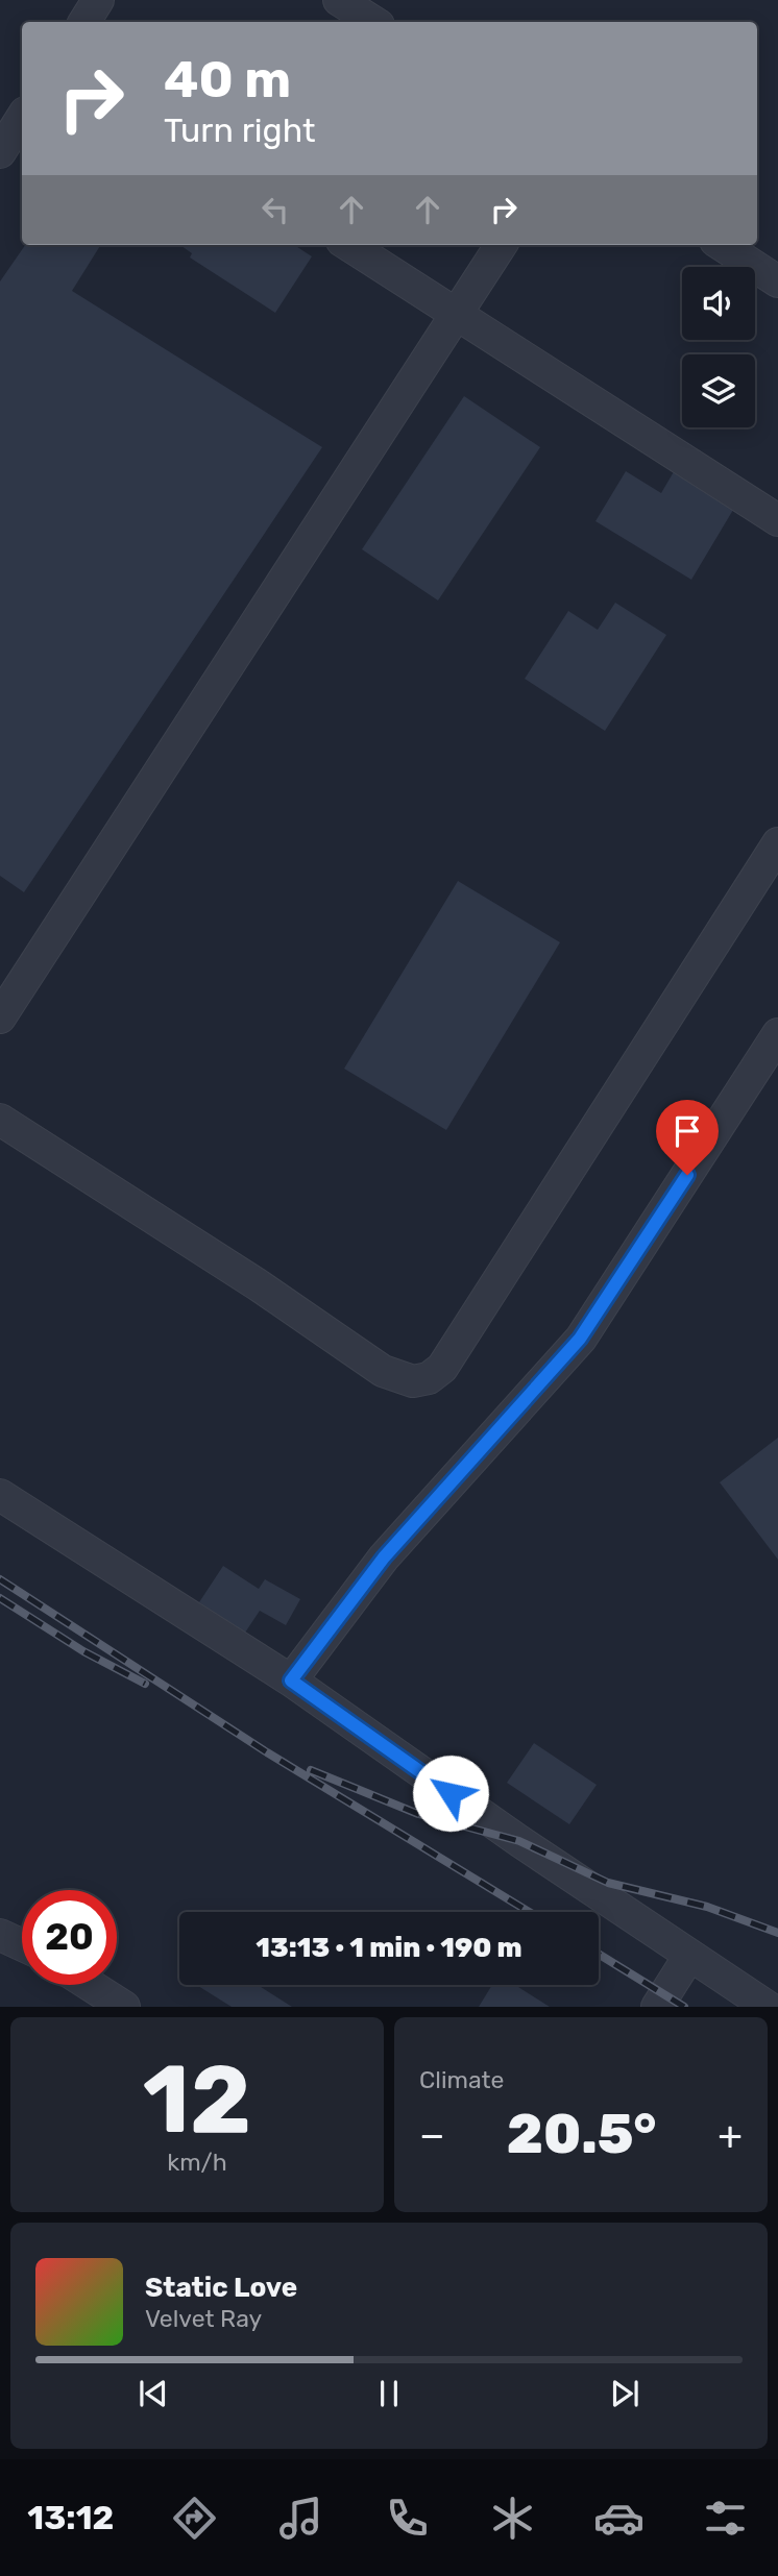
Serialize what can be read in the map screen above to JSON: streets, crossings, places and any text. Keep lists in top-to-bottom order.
{
  "page": {
    "turn": ["40 m", "Turn right"],
    "limit": "20",
    "trip": "13:13 · 1 min · 190 m",
    "tile": [
      ["12", "km/h"],
      "Climate"
    ],
    "heat": ["−", "20.5°", "+"],
    "song": ["Static Love", "Velvet Ray"],
    "tabs": "13:12"
  }
}
